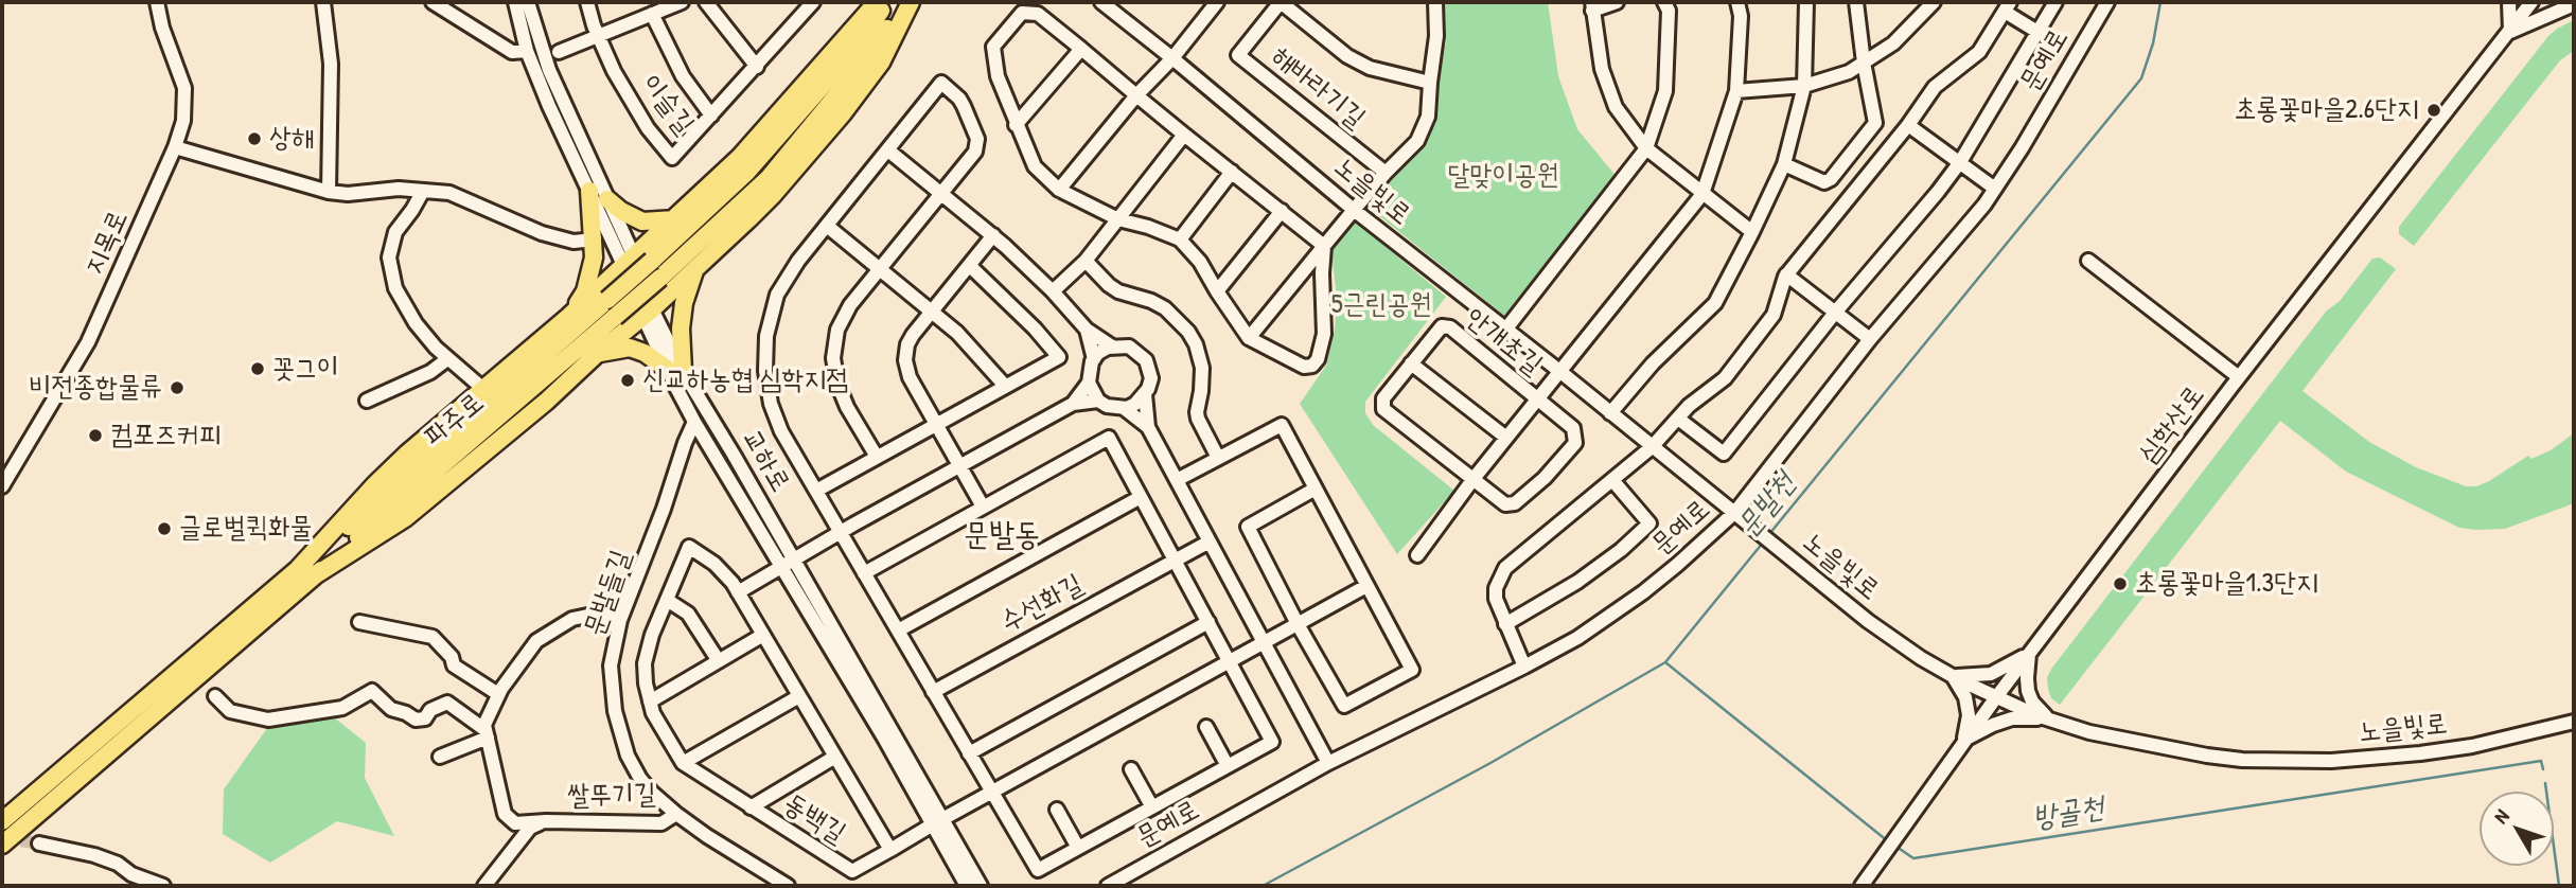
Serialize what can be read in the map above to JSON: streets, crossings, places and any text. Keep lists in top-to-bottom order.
{
  "streets": {
    "main road": ["파주로"],
    "street": [
      "문예로",
      "해바라기길",
      "이슬길",
      "노을빛로",
      "지목로",
      "안개초길",
      "심학산로",
      "교하로",
      "문발들길",
      "수선화길",
      "쌀뚜기길",
      "동백길"
    ]
  },
  "crossings": [
    ["문예로", "노을빛로"],
    ["노을빛로", "심학산로"],
    ["교하로", "문발들길"],
    ["교하로", "동백길"],
    ["문발들길", "쌀뚜기길"]
  ],
  "districts": ["문발동"],
  "water": ["문발천", "방골천"],
  "parks": ["달맞이공원", "5근린공원"],
  "places": [
    "초롱꽃마을2.6단지",
    "상해",
    "꼿그이",
    "신교하농협 심학지점",
    "비전종합물류",
    "컴포즈커피",
    "글로벌퀵화물",
    "초롱꽃마을1.3단지"
  ],
  "north": "top left"
}
